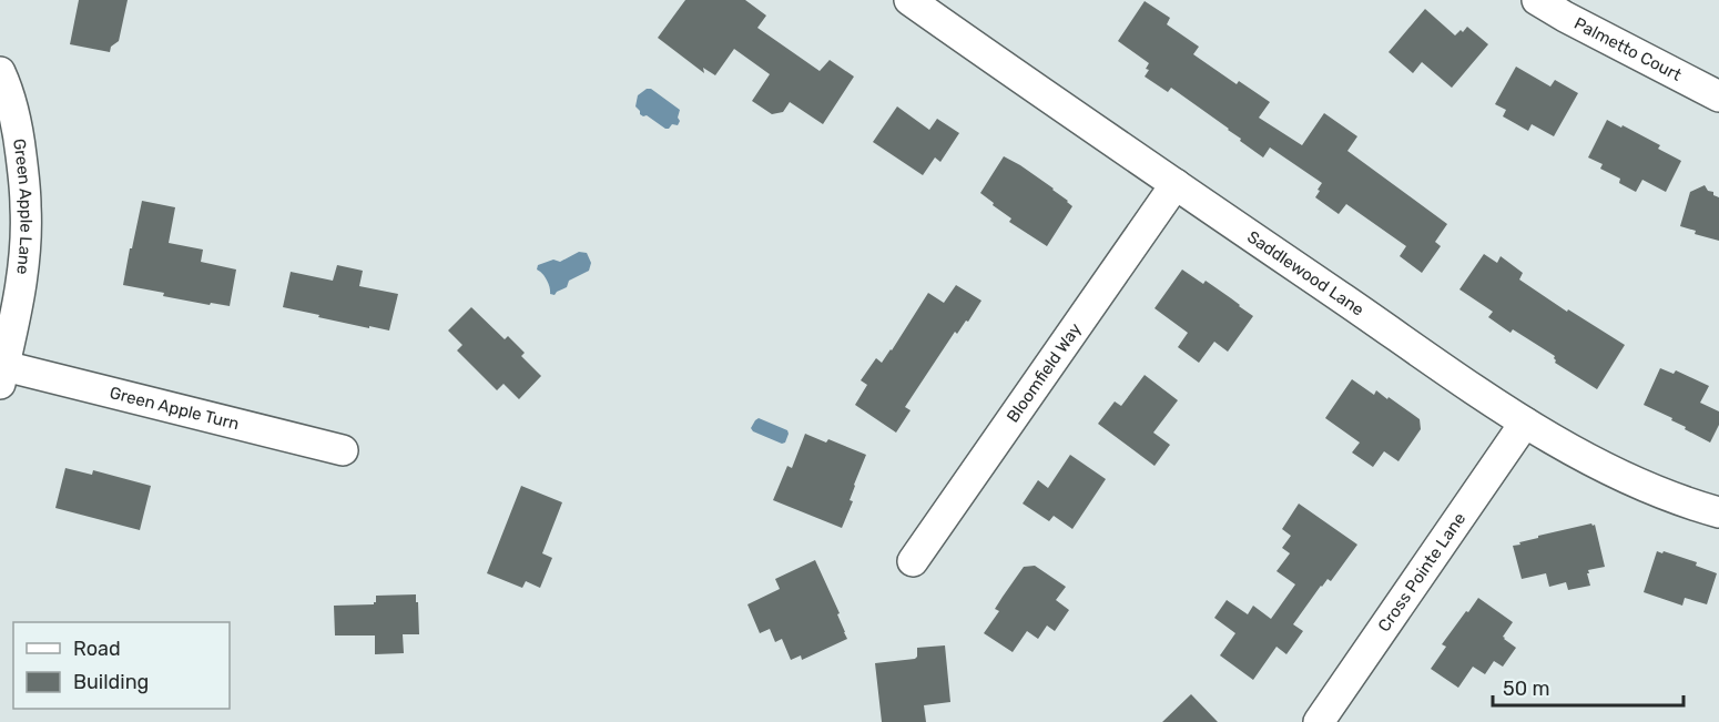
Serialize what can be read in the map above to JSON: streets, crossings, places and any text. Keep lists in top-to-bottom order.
{
  "streets": {
    "street": [
      "Palmetto Court",
      "Green Apple Lane",
      "Saddlewood Lane",
      "Bloomfield Way",
      "Green Apple Turn",
      "Cross Pointe Lane"
    ]
  },
  "crossings": [
    ["Green Apple Lane", "Green Apple Turn"],
    ["Saddlewood Lane", "Bloomfield Way"],
    ["Saddlewood Lane", "Cross Pointe Lane"]
  ],
  "legend": ["Road", "Building"],
  "scale_bar": "50 m"
}
